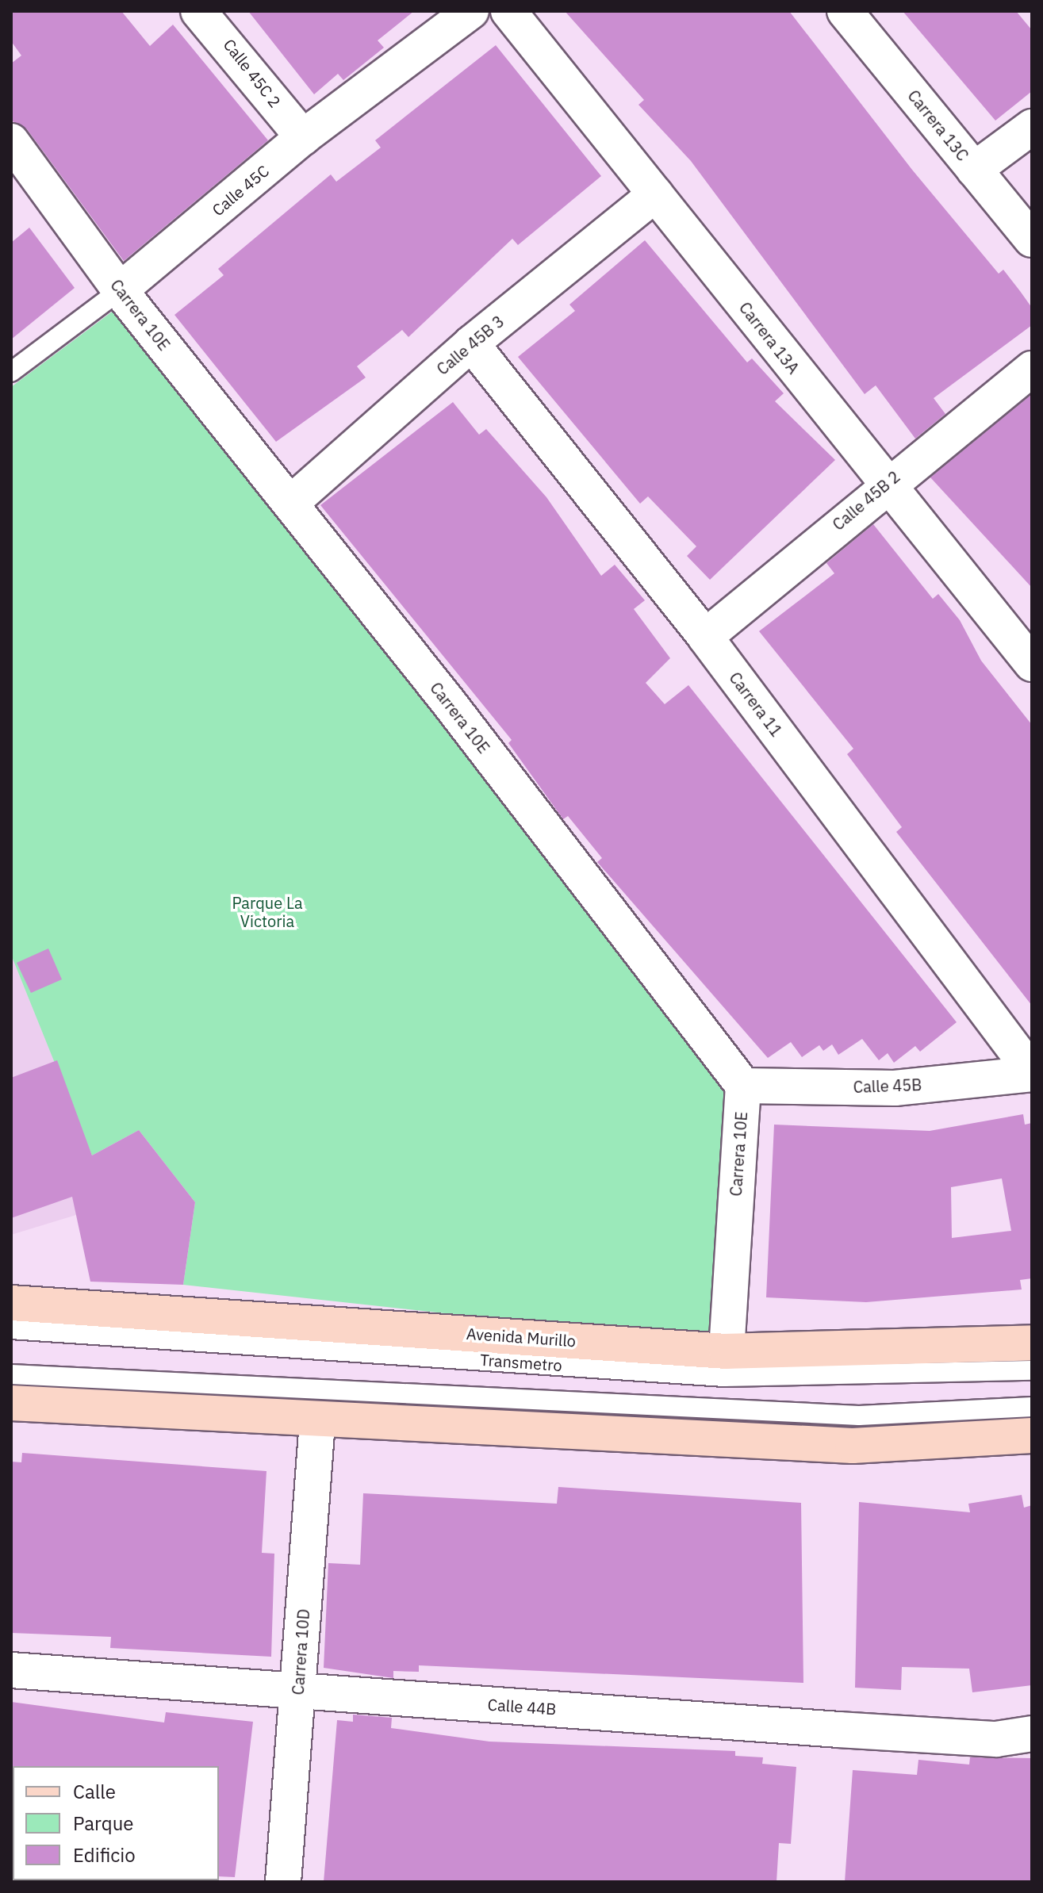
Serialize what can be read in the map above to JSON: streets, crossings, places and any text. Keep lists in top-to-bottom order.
{
  "streets": {
    "main road": ["Avenida Murillo"],
    "street": [
      "Calle 45C 2",
      "Carrera 13C",
      "Calle 45C",
      "Carrera 10E",
      "Carrera 13A",
      "Calle 45B 3",
      "Calle 45B 2",
      "Carrera 11",
      "Calle 45B",
      "Carrera 10D",
      "Calle 44B"
    ],
    "lane": ["Transmetro"]
  },
  "crossings": [
    ["Calle 45C 2", "Calle 45C"],
    ["Calle 45C", "Carrera 10E"],
    ["Carrera 10E", "Calle 45B 3"],
    ["Carrera 10E", "Calle 45B"],
    ["Carrera 10E", "Avenida Murillo"],
    ["Carrera 13A", "Calle 45B 3"],
    ["Carrera 13A", "Calle 45B 2"],
    ["Calle 45B 3", "Carrera 11"],
    ["Calle 45B 2", "Carrera 11"],
    ["Carrera 11", "Calle 45B"],
    ["Carrera 10D", "Calle 44B"]
  ],
  "parks": ["Parque La Victoria"],
  "legend": ["Calle", "Parque", "Edificio"]
}
